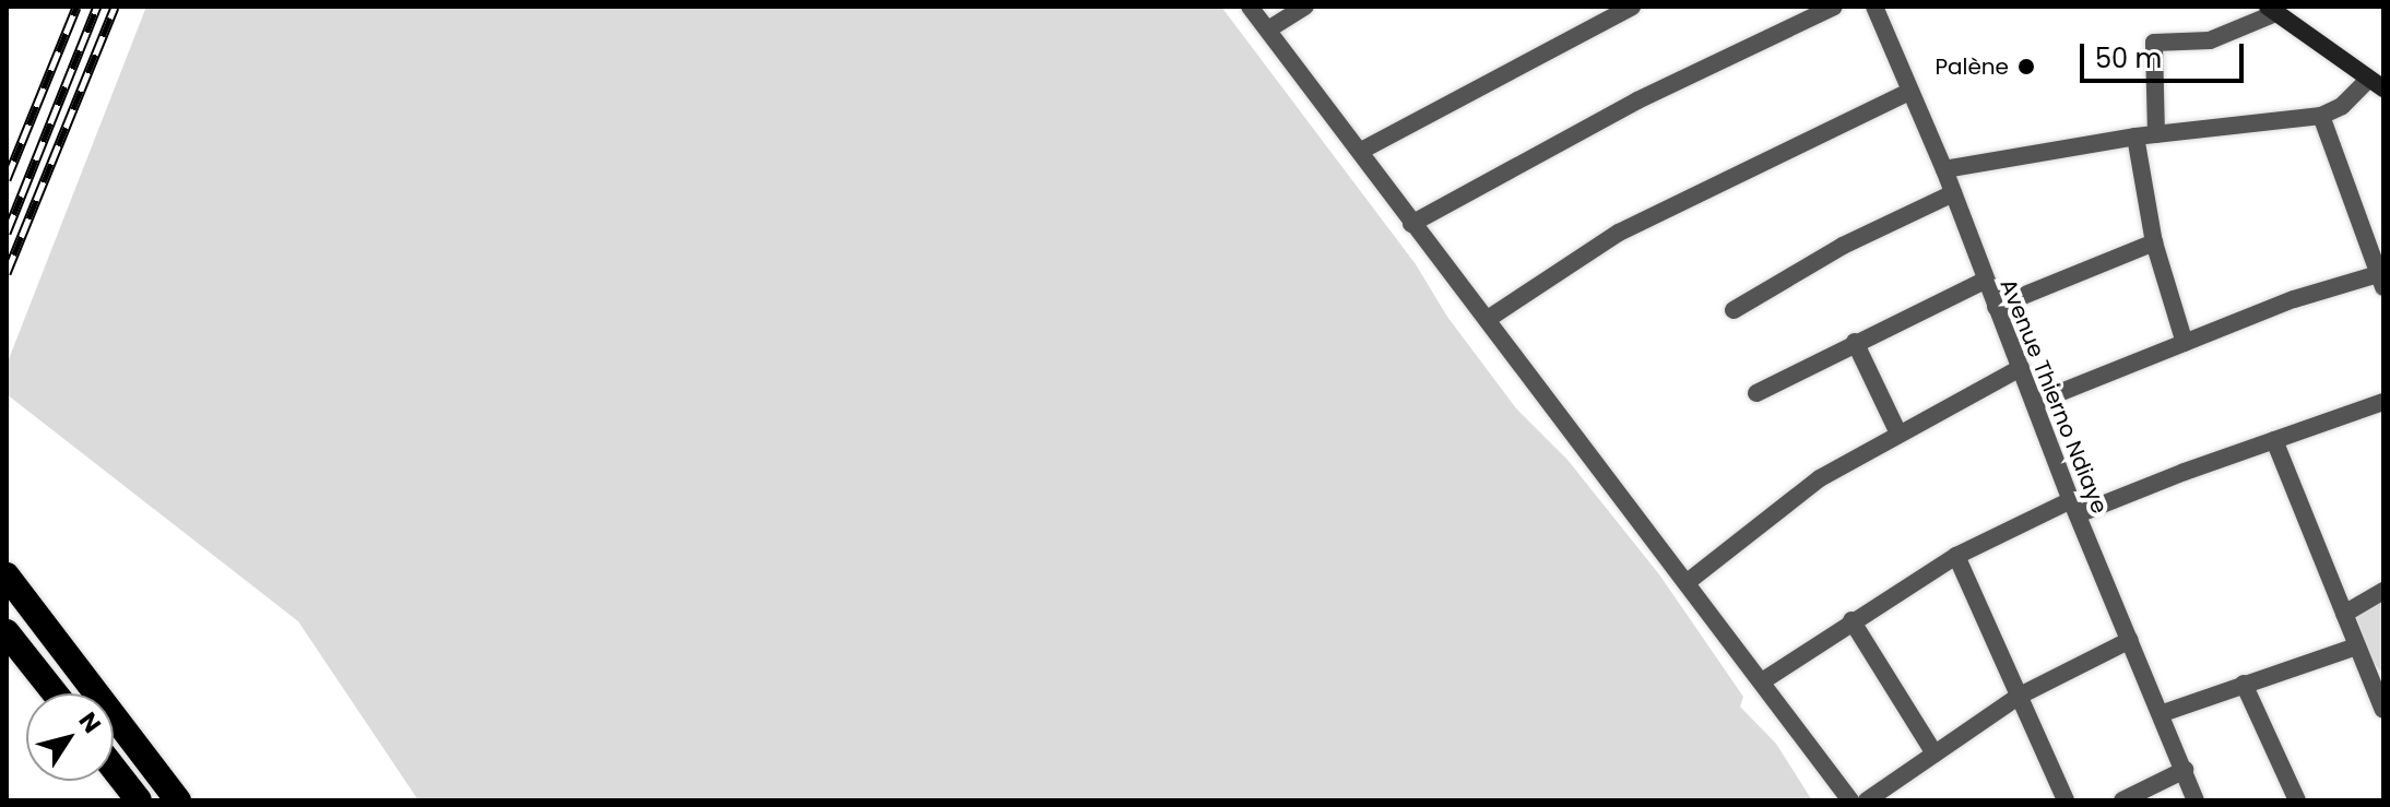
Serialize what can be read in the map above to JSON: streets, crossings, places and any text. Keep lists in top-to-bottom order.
{
  "streets": {
    "street": ["Avenue Thierno Ndiaye"]
  },
  "places": ["Palène"],
  "scale_bar": "50 m",
  "north": "top right"
}
